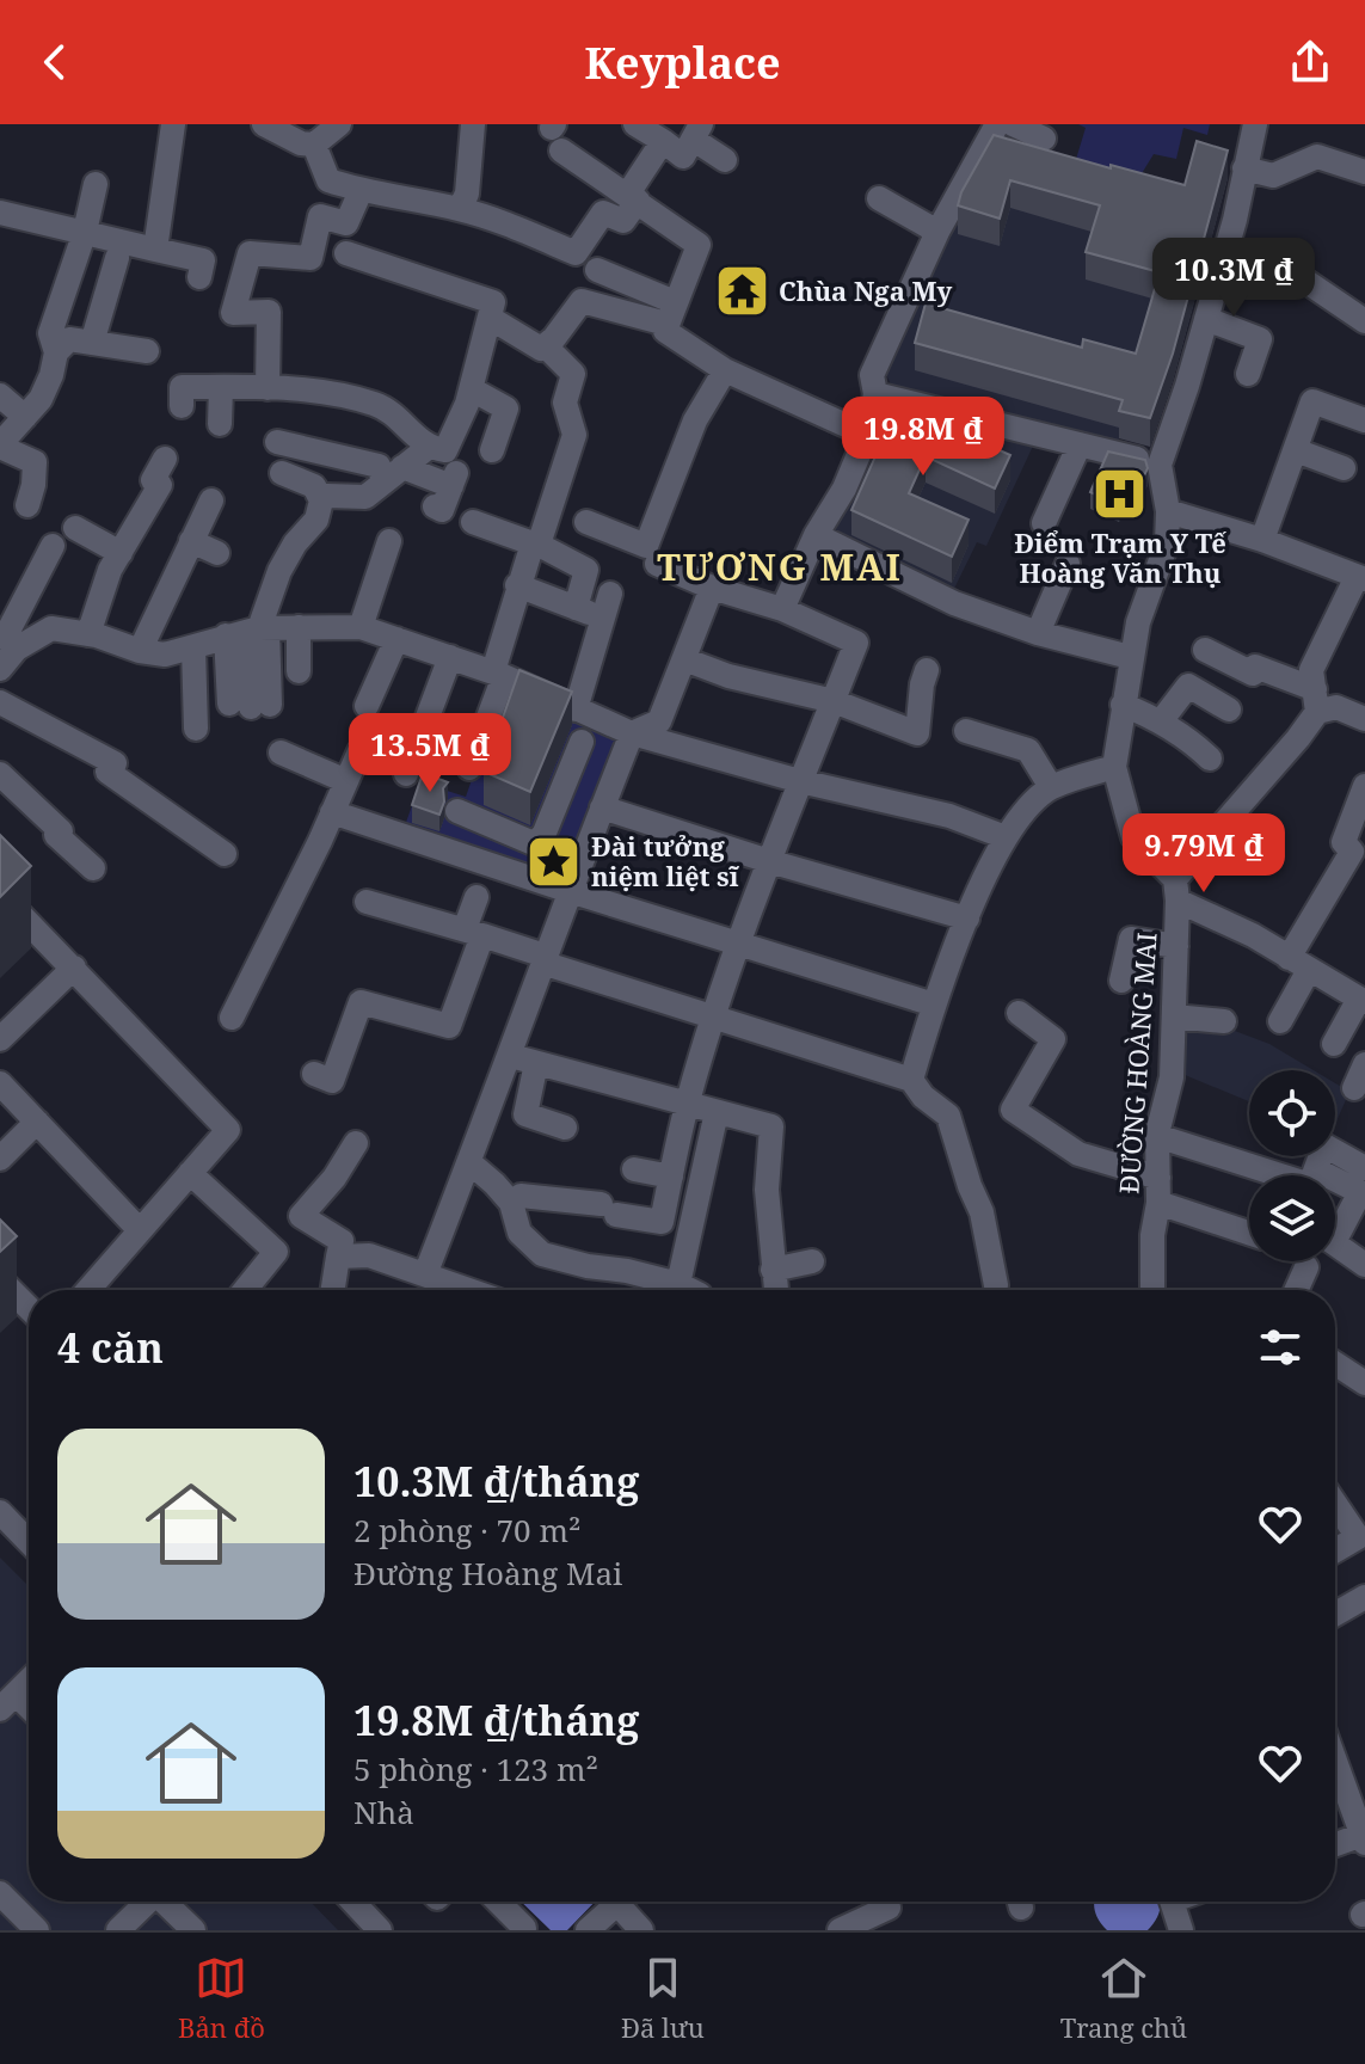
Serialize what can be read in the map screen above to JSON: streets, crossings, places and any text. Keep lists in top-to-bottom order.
{
  "streets": {
    "street": ["ĐƯỜNG HOÀNG MAI"]
  },
  "districts": ["TƯƠNG MAI"],
  "places": {
    "temple": ["Chùa Nga My"],
    "hospital": ["Điểm Trạm Y Tế Hoàng Văn Thụ"],
    "place": ["Đài tưởng niệm liệt sĩ"]
  },
  "page": {
    "header": "Keyplace",
    "price": [
      "10.3M ₫",
      "19.8M ₫",
      "13.5M ₫",
      "9.79M ₫"
    ],
    "heading": "4 căn",
    "list": [
      {
        "name": "10.3M ₫/tháng",
        "note": "2 phòng · 70 m² · Đường Hoàng Mai"
      },
      {
        "name": "19.8M ₫/tháng",
        "note": "5 phòng · 123 m² · Nhà"
      }
    ],
    "tabs": ["Bản đồ", "Đã lưu", "Trang chủ"]
  }
}
